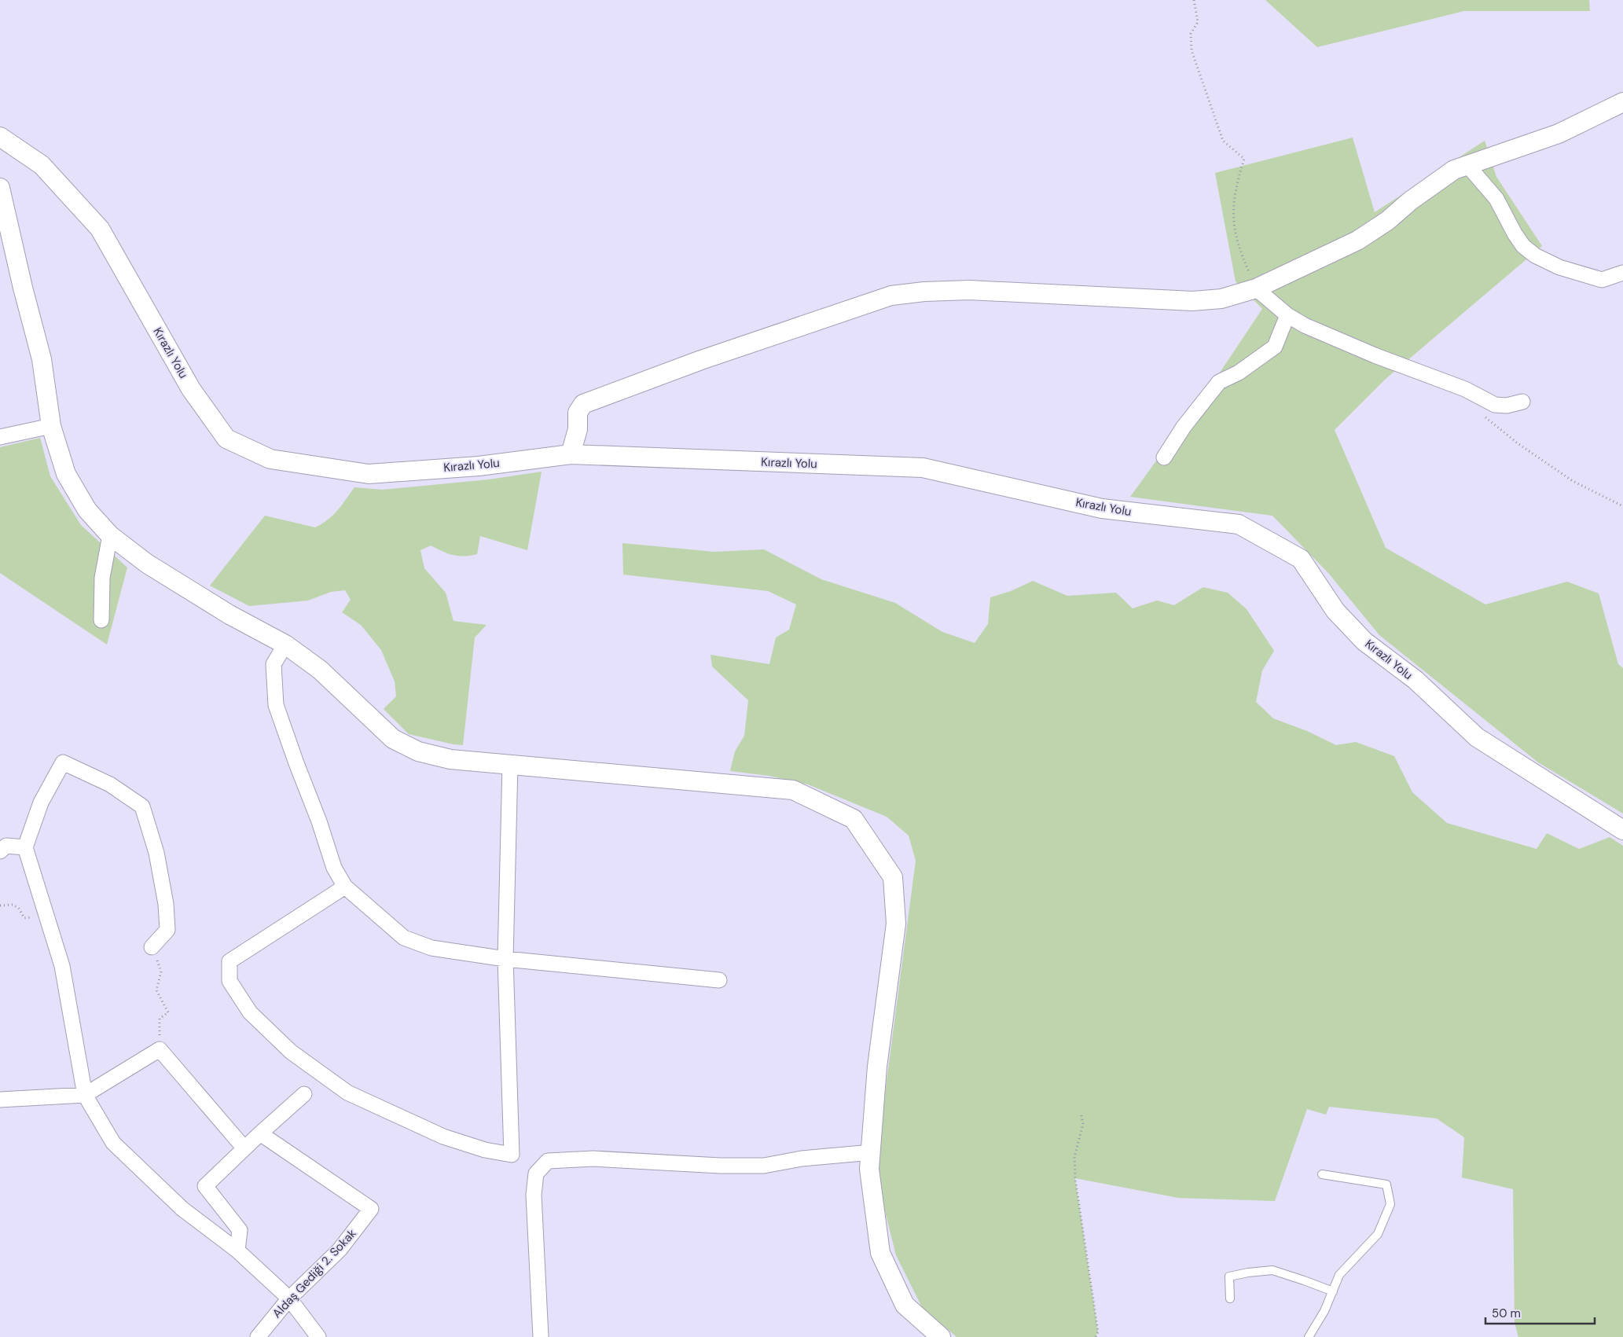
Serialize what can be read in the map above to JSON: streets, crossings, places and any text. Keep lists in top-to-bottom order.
{
  "streets": {
    "street": ["Kırazlı Yolu", "Aldaş Gediği 2. Sokak"]
  },
  "scale_bar": "50 m"
}
